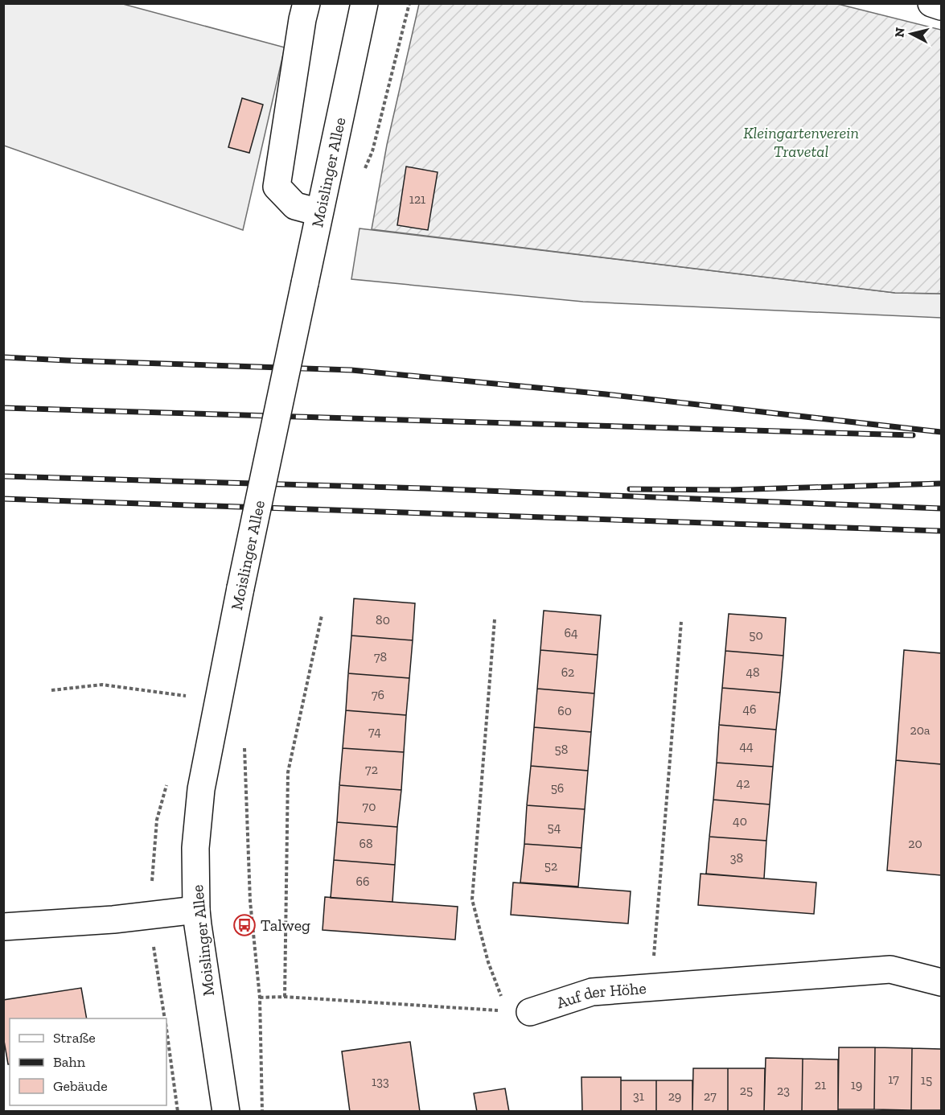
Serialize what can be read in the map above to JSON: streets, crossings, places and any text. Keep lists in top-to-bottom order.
{
  "streets": {
    "main road": ["Moislinger Allee", "Auf der Höhe"]
  },
  "parks": ["Kleingartenverein Travetal"],
  "places": {
    "bus stop": ["Talweg"]
  },
  "house_numbers": [
    "121",
    "80",
    "64",
    "50",
    "78",
    "62",
    "48",
    "76",
    "46",
    "60",
    "20a",
    "74",
    "44",
    "58",
    "72",
    "42",
    "56",
    "70",
    "40",
    "54",
    "68",
    "20",
    "38",
    "52",
    "66",
    "17",
    "15",
    "133",
    "21",
    "19",
    "25",
    "23",
    "31",
    "29",
    "27"
  ],
  "legend": ["Straße", "Bahn", "Gebäude"],
  "north": "left"
}
